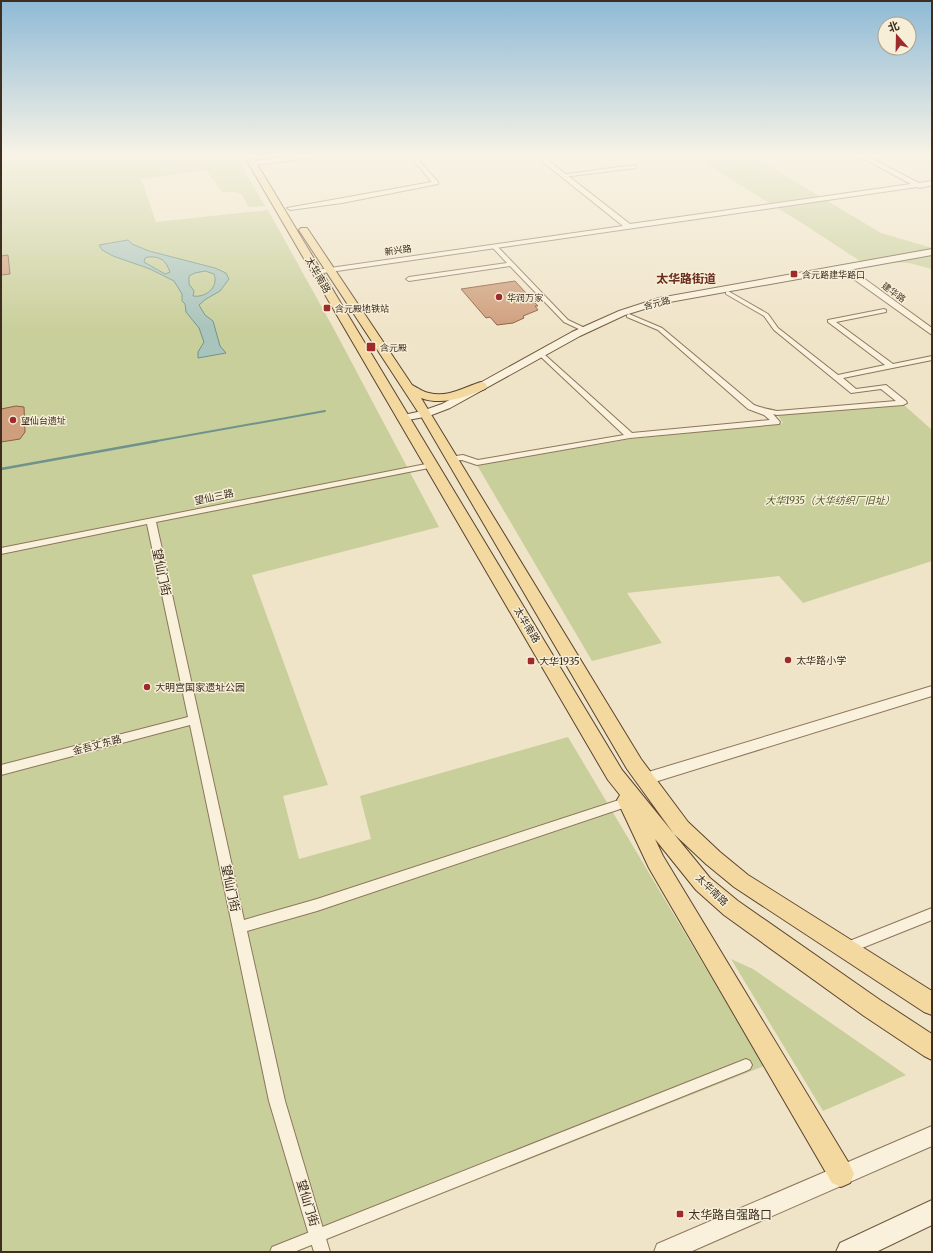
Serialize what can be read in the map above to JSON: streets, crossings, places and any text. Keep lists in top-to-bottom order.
{
  "streets": {
    "main road": ["太华南路", "含元路"],
    "street": [
      "新兴路",
      "建华路",
      "望仙三路",
      "望仙门街",
      "金吾丈东路"
    ]
  },
  "crossings": [
    ["新兴路", "太华南路"],
    ["太华南路", "含元路"],
    ["太华南路", "望仙三路"],
    ["建华路", "含元路"],
    ["望仙三路", "望仙门街"],
    ["望仙门街", "金吾丈东路"]
  ],
  "districts": ["太华路街道"],
  "parks": ["大华1935（大华纺织厂旧址）"],
  "places": {
    "transit": [
      "含元路建华路口",
      "含元殿地铁站",
      "含元殿",
      "大华1935",
      "太华路自强路口"
    ],
    "other": [
      "华润万家",
      "望仙台遗址",
      "太华路小学",
      "大明宫国家遗址公园"
    ]
  },
  "north": "top"
}
